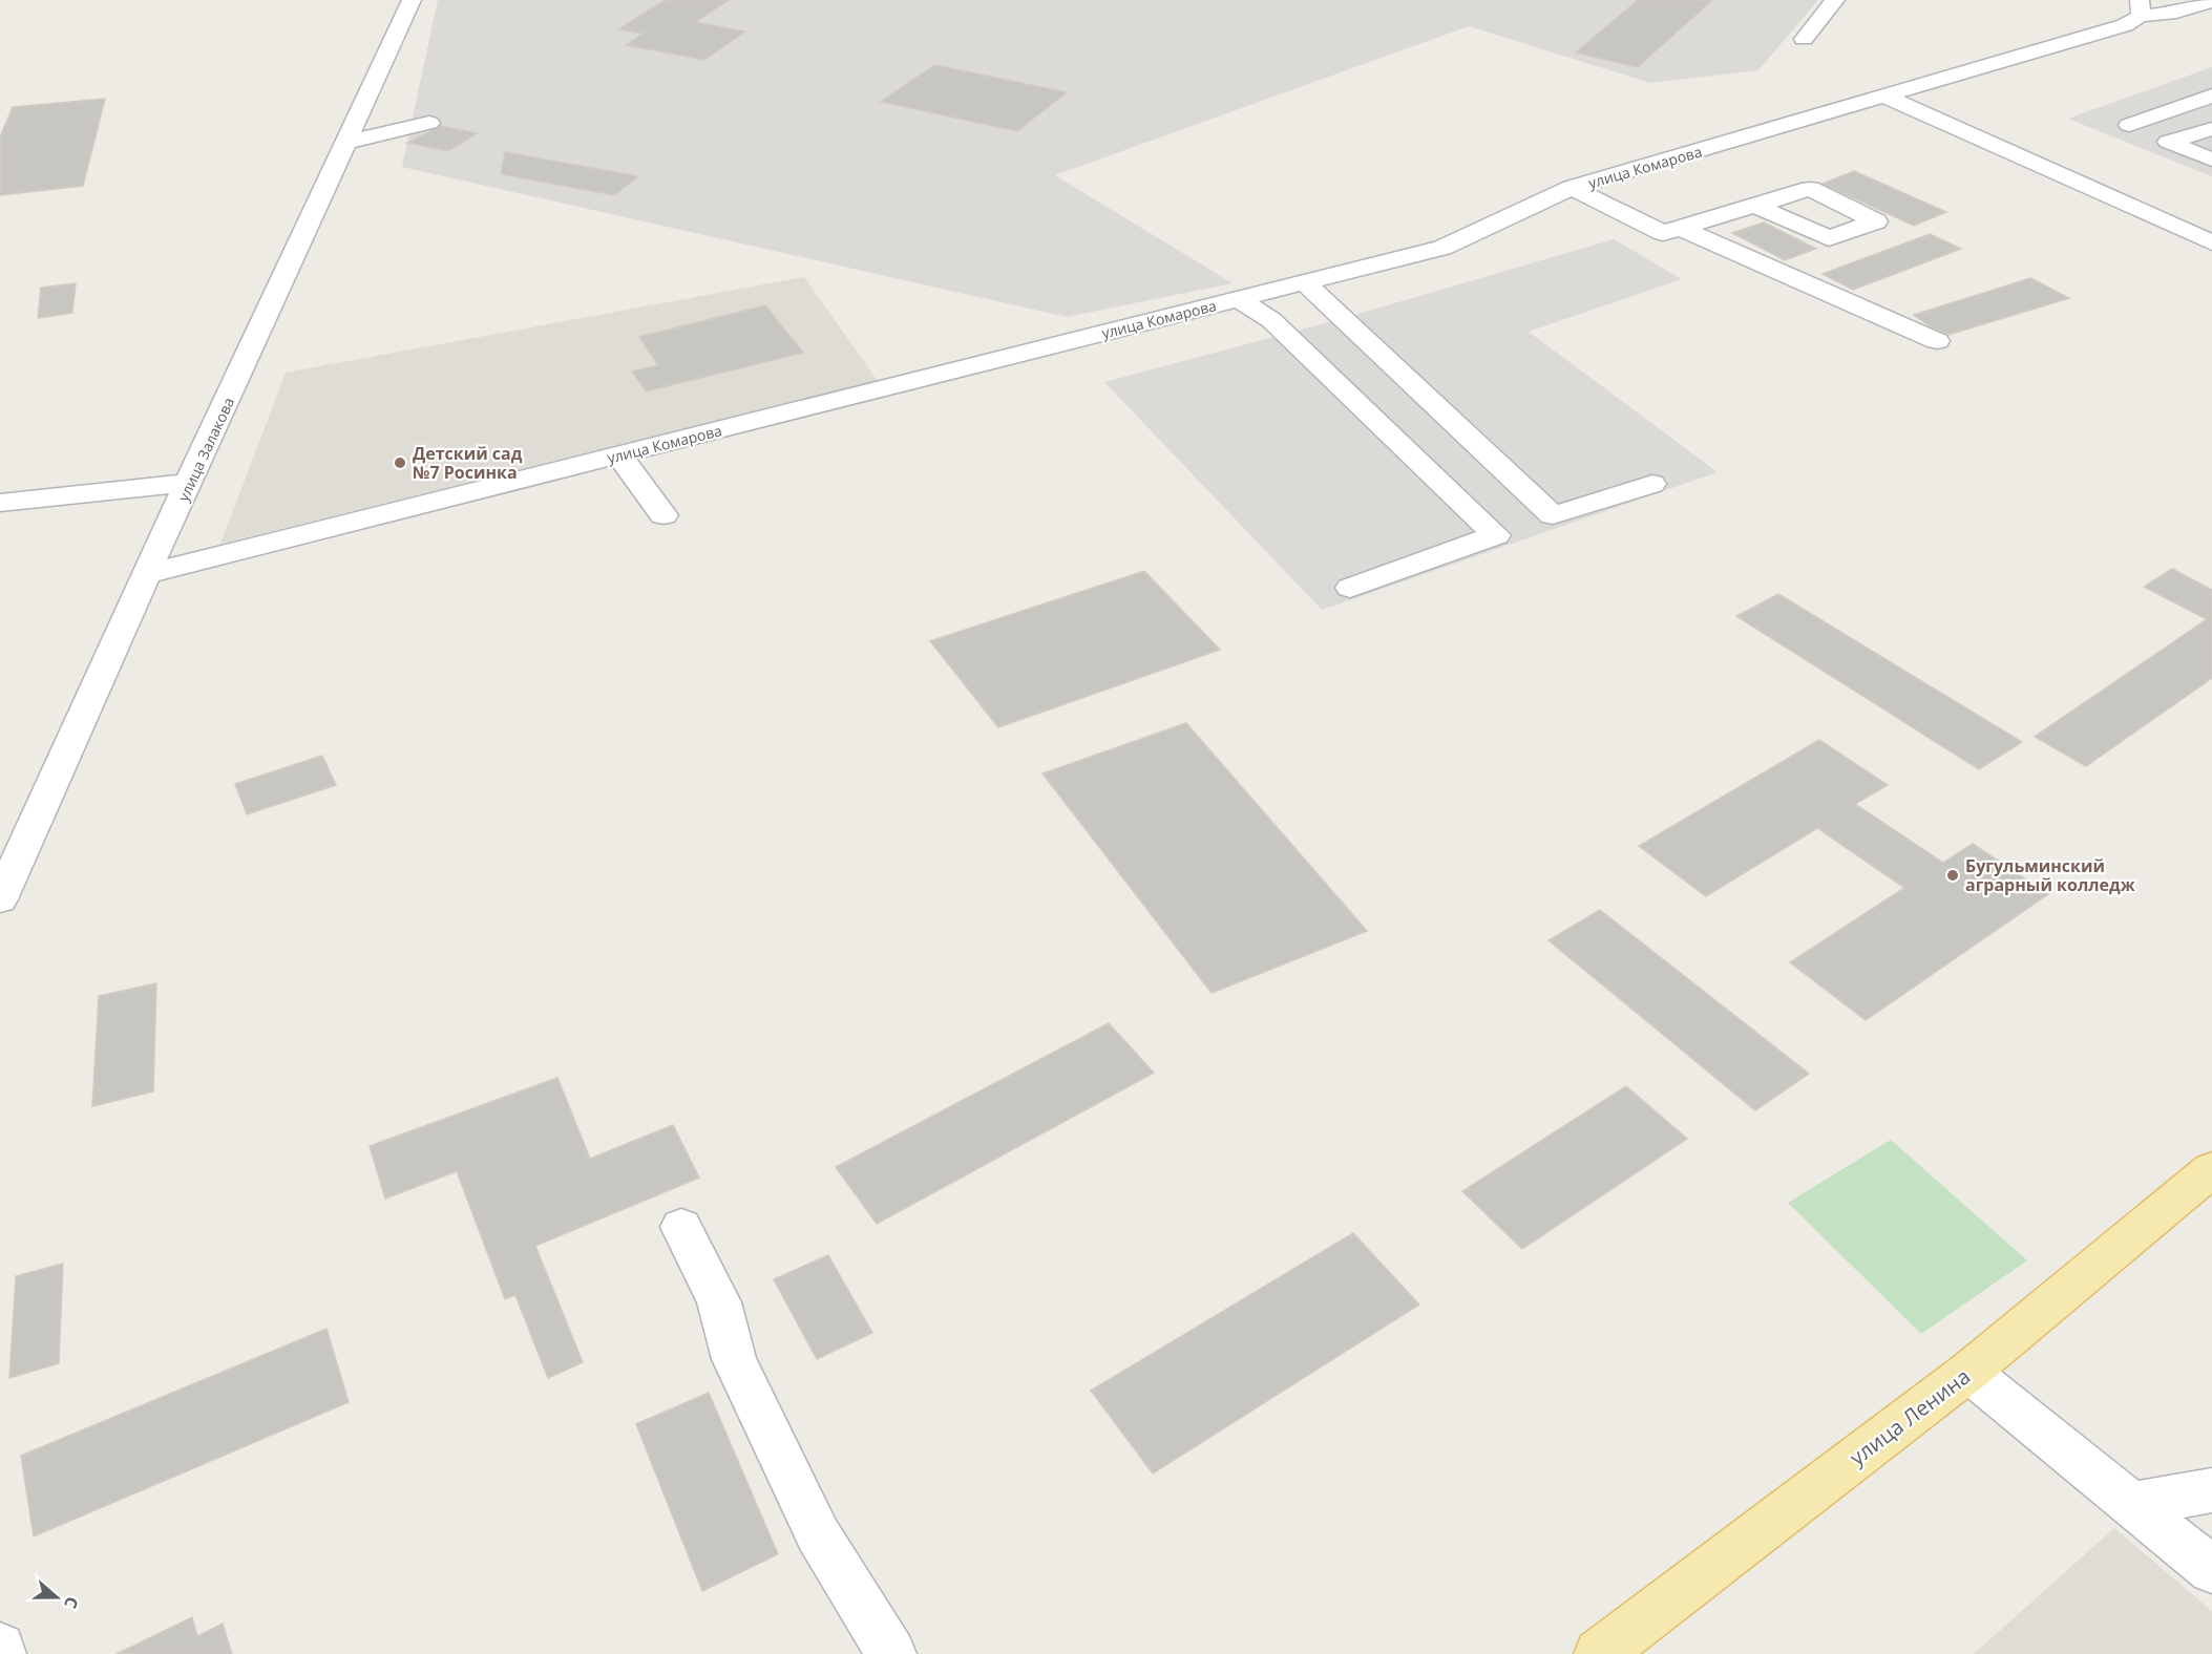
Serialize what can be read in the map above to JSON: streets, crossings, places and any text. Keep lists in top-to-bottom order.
{
  "streets": {
    "main road": ["улица Ленина"],
    "street": ["улица Комарова", "улица Залакова"]
  },
  "crossings": [
    ["улица Комарова", "улица Залакова"]
  ],
  "places": ["Детский сад №7 Росинка", "Бугульминский аграрный колледж"],
  "north": "right"
}
